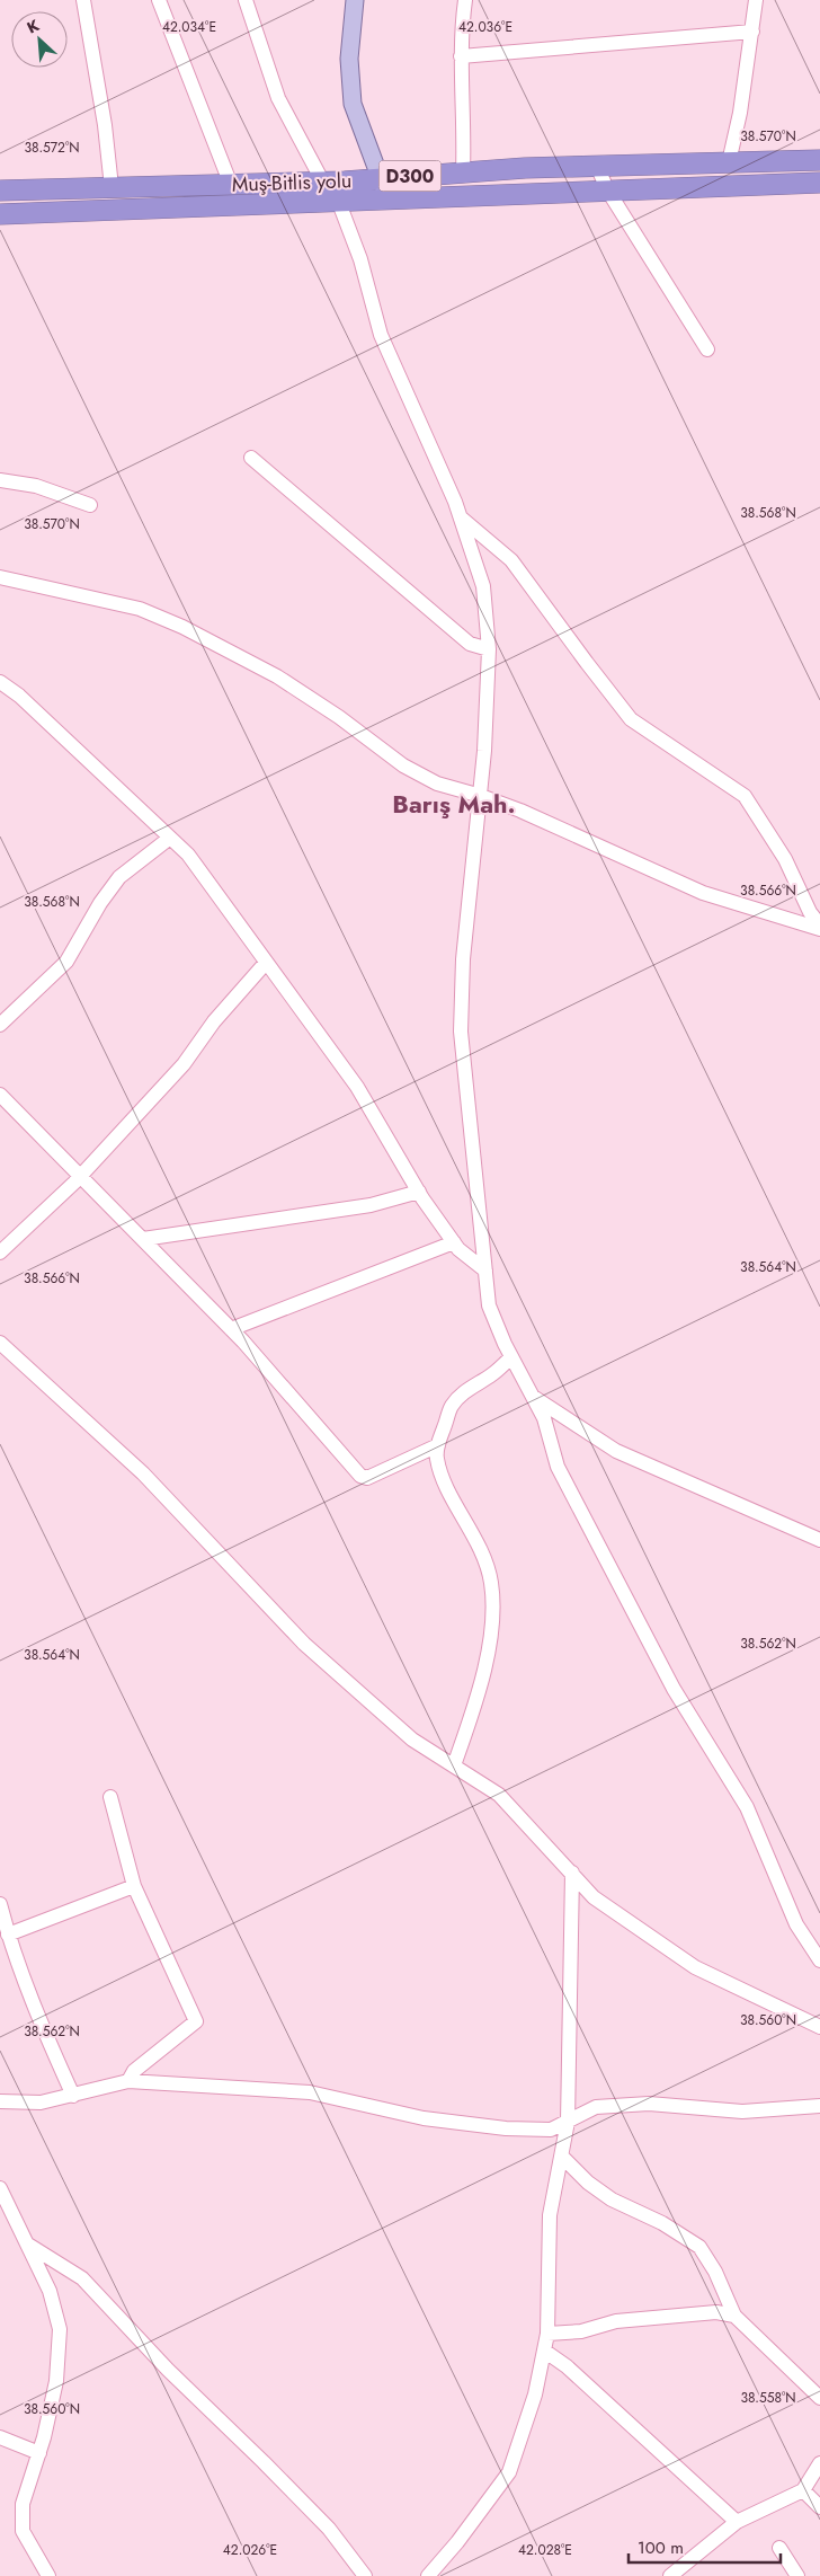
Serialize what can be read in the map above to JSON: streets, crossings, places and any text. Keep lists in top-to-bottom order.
{
  "streets": {
    "highway": ["D300", "Muş-Bitlis yolu"]
  },
  "districts": ["Barış Mah."],
  "scale_bar": "100 m",
  "north": "top left",
  "coordinates": [
    "42.034°E",
    "42.036°E",
    "38.570°N",
    "38.572°N",
    "38.568°N",
    "38.566°N",
    "38.564°N",
    "38.562°N",
    "38.560°N",
    "38.558°N",
    "42.026°E",
    "42.028°E"
  ]
}
